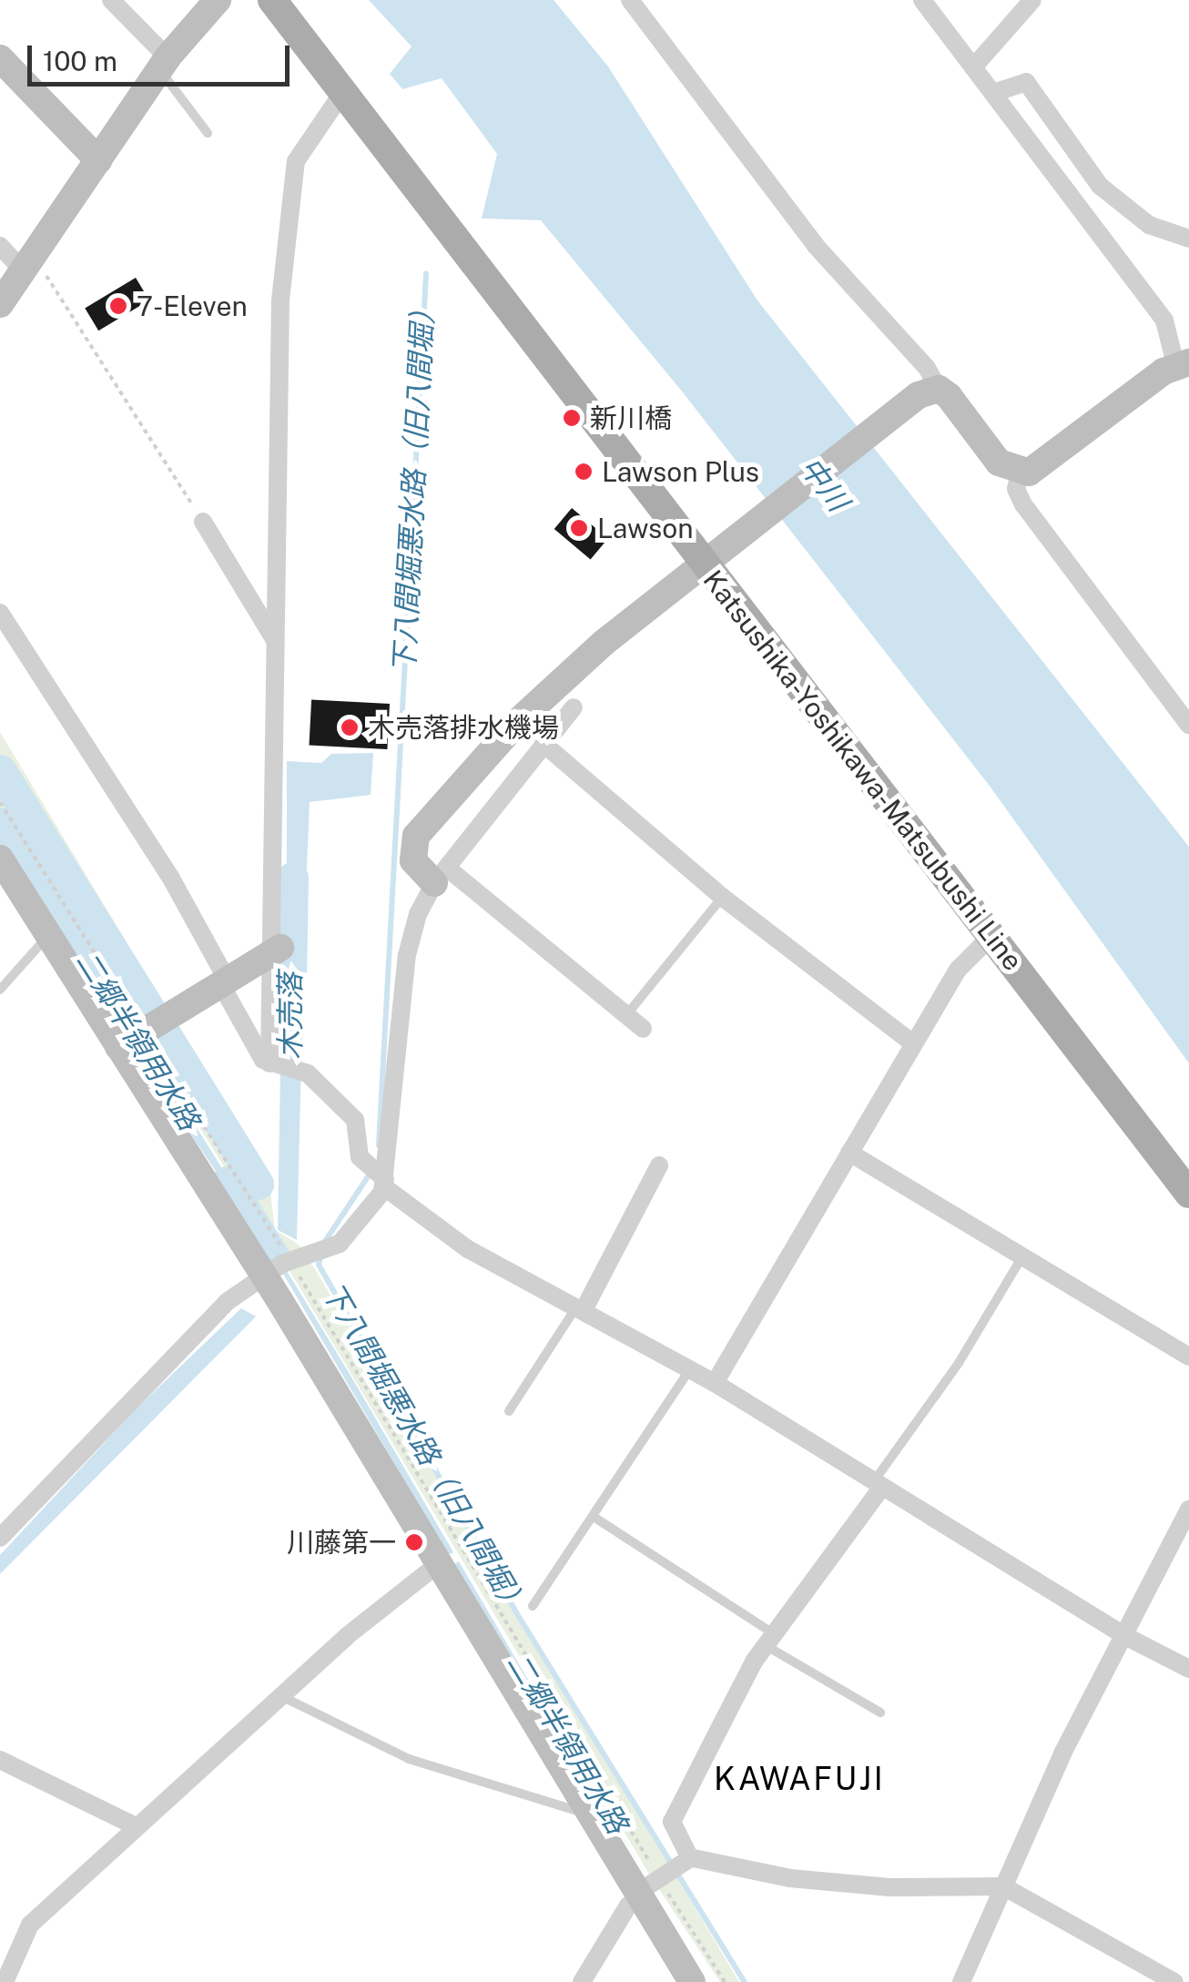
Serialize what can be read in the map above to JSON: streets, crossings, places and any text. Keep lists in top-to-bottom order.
{
  "streets": {
    "main road": ["Katsushika-Yoshikawa-Matsubushi Line"]
  },
  "districts": ["KAWAFUJI"],
  "water": [
    "下八間堀悪水路（旧八間堀）",
    "中川",
    "木売落",
    "二郷半領用水路"
  ],
  "places": [
    "7-Eleven",
    "新川橋",
    "Lawson Plus",
    "Lawson",
    "木売落排水機場",
    "川藤第一"
  ],
  "scale_bar": "100 m"
}
